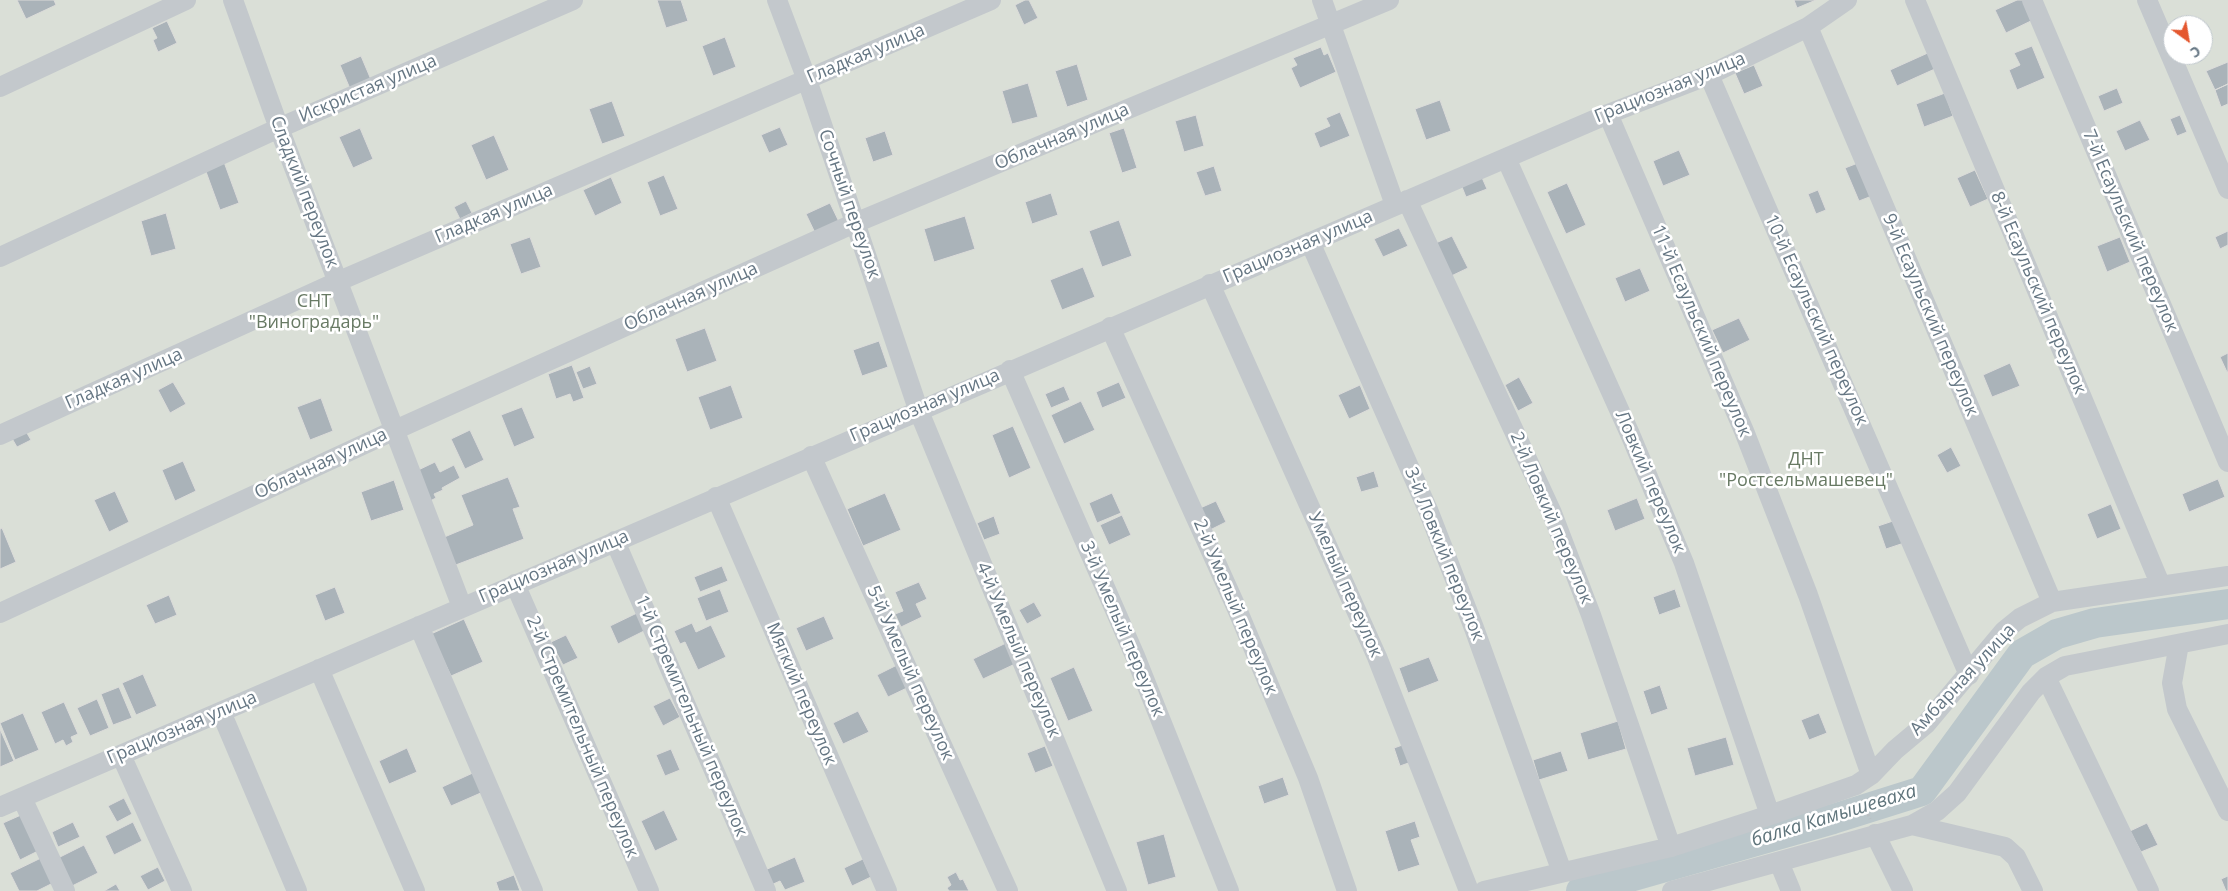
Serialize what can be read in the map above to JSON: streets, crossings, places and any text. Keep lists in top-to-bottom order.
{
  "streets": {
    "street": [
      "Гладкая улица",
      "Грациозная улица",
      "Искристая улица",
      "Облачная улица",
      "Сладкий переулок",
      "Сочный переулок",
      "7-й Есаульский переулок",
      "8-й Есаульский переулок",
      "9-й Есаульский переулок",
      "10-й Есаульский переулок",
      "11-й Есаульский переулок",
      "Ловкий переулок",
      "2-й Ловкий переулок",
      "3-й Ловкий переулок",
      "Умелый переулок",
      "2-й Умелый переулок",
      "3-й Умелый переулок",
      "4-й Умелый переулок",
      "5-й Умелый переулок",
      "Амбарная улица",
      "Мягкий переулок",
      "1-й Стремительный переулок",
      "2-й Стремительный переулок"
    ]
  },
  "crossings": [
    ["Гладкая улица", "Сладкий переулок"],
    ["Гладкая улица", "Сочный переулок"],
    ["Грациозная улица", "Сладкий переулок"],
    ["Грациозная улица", "Сочный переулок"],
    ["Грациозная улица", "9-й Есаульский переулок"],
    ["Грациозная улица", "10-й Есаульский переулок"],
    ["Грациозная улица", "11-й Есаульский переулок"],
    ["Грациозная улица", "Ловкий переулок"],
    ["Грациозная улица", "2-й Ловкий переулок"],
    ["Грациозная улица", "3-й Ловкий переулок"],
    ["Грациозная улица", "Умелый переулок"],
    ["Грациозная улица", "2-й Умелый переулок"],
    ["Грациозная улица", "3-й Умелый переулок"],
    ["Грациозная улица", "4-й Умелый переулок"],
    ["Грациозная улица", "5-й Умелый переулок"],
    ["Грациозная улица", "Мягкий переулок"],
    ["Грациозная улица", "1-й Стремительный переулок"],
    ["Грациозная улица", "2-й Стремительный переулок"],
    ["Искристая улица", "Сладкий переулок"],
    ["Облачная улица", "Сладкий переулок"],
    ["Облачная улица", "Сочный переулок"],
    ["Облачная улица", "2-й Ловкий переулок"],
    ["Сочный переулок", "4-й Умелый переулок"],
    ["8-й Есаульский переулок", "Амбарная улица"],
    ["9-й Есаульский переулок", "Амбарная улица"],
    ["10-й Есаульский переулок", "Амбарная улица"],
    ["11-й Есаульский переулок", "Амбарная улица"],
    ["Ловкий переулок", "Амбарная улица"],
    ["2-й Ловкий переулок", "Амбарная улица"],
    ["3-й Ловкий переулок", "Амбарная улица"]
  ],
  "water": ["балка Камышеваха"],
  "parks": ["СНТ \"Виноградарь\"", "ДНТ \"Ростсельмашевец\""],
  "north": "bottom right"
}
